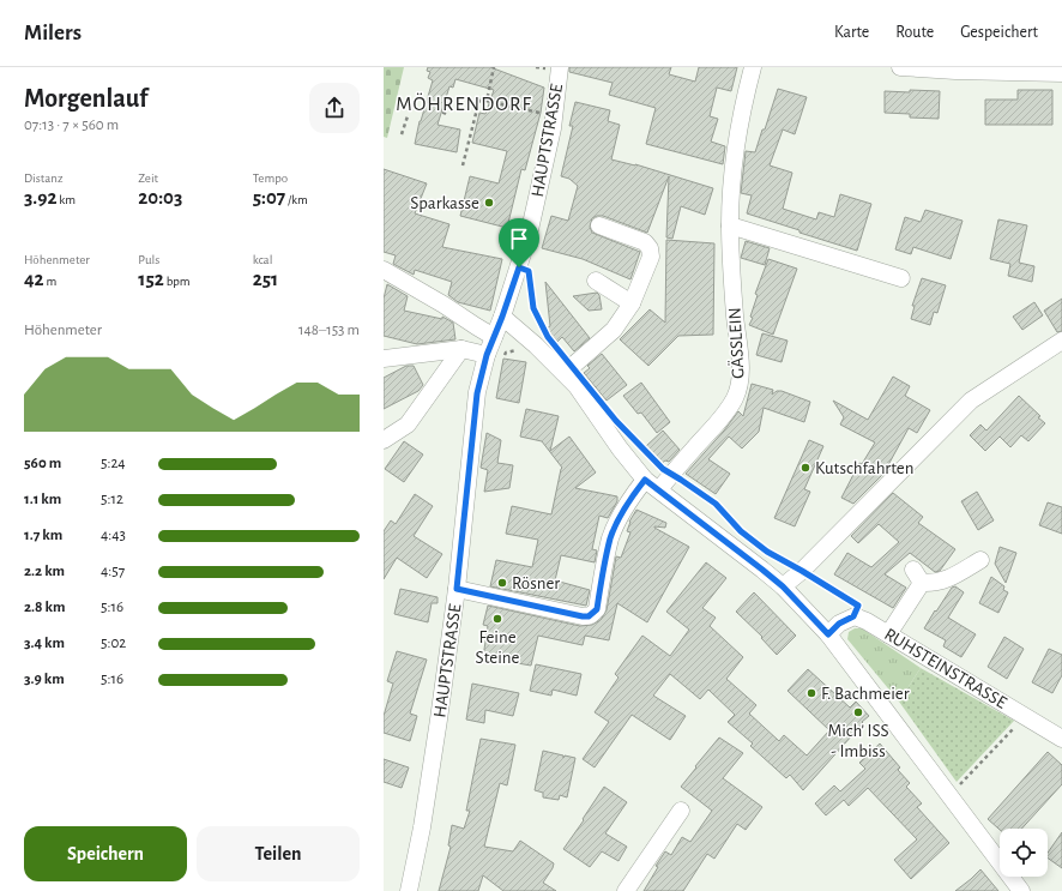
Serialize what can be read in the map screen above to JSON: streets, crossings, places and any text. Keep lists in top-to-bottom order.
{
  "streets": {
    "street": ["HAUPTSTRASSE", "GÄSSLEIN", "RUHSTEINSTRASSE"]
  },
  "crossings": [
    ["HAUPTSTRASSE", "GÄSSLEIN"]
  ],
  "districts": ["MÖHRENDORF"],
  "places": [
    "Sparkasse",
    "Kutschfahrten",
    "Rösner",
    "Feine Steine",
    "F. Bachmeier",
    "Mich' ISS - Imbiss"
  ],
  "page": {
    "header": "Milers",
    "nav": ["Karte", "Route", "Gespeichert"],
    "heading": ["Morgenlauf", "07:13 · 7 × 560 m"],
    "stats": [
      ["Distanz", "3.92 km"],
      ["Zeit", "20:03"],
      ["Tempo", "5:07 /km"],
      ["Höhenmeter", "42 m"],
      ["Puls", "152 bpm"],
      ["kcal", "251"]
    ],
    "chart": ["Höhenmeter", "148–153 m"],
    "list": [
      {
        "name": "560 m",
        "note": "5:24"
      },
      {
        "name": "1.1 km",
        "note": "5:12"
      },
      {
        "name": "1.7 km",
        "note": "4:43"
      },
      {
        "name": "2.2 km",
        "note": "4:57"
      },
      {
        "name": "2.8 km",
        "note": "5:16"
      },
      {
        "name": "3.4 km",
        "note": "5:02"
      },
      {
        "name": "3.9 km",
        "note": "5:16"
      }
    ],
    "buttons": ["Speichern", "Teilen"]
  }
}
